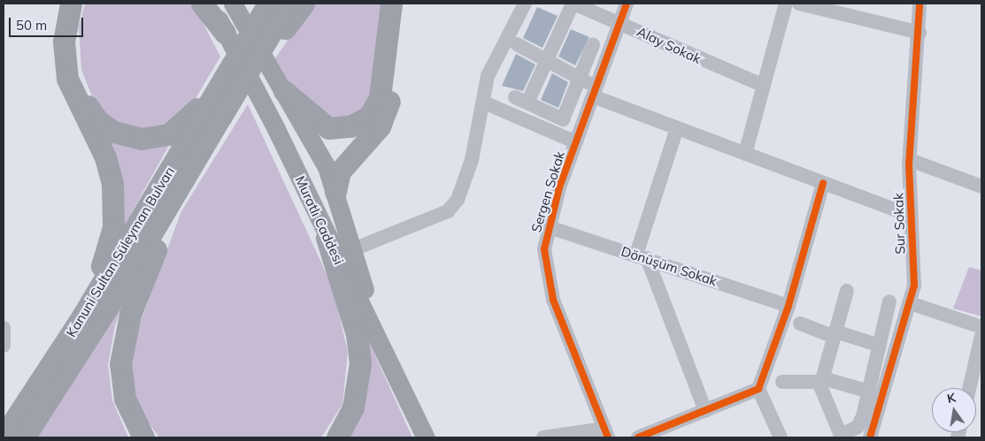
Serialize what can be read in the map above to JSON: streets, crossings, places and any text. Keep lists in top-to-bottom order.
{
  "streets": {
    "highway": ["Kanuni Sultan Süleyman Bulvarı"],
    "main road": ["Muratlı Caddesi"],
    "street": [
      "Alay Sokak",
      "Sergen Sokak",
      "Sur Sokak",
      "Dönüşüm Sokak"
    ]
  },
  "crossings": [
    ["Alay Sokak", "Sergen Sokak"],
    ["Sergen Sokak", "Dönüşüm Sokak"]
  ],
  "scale_bar": "50 m",
  "north": "top"
}
